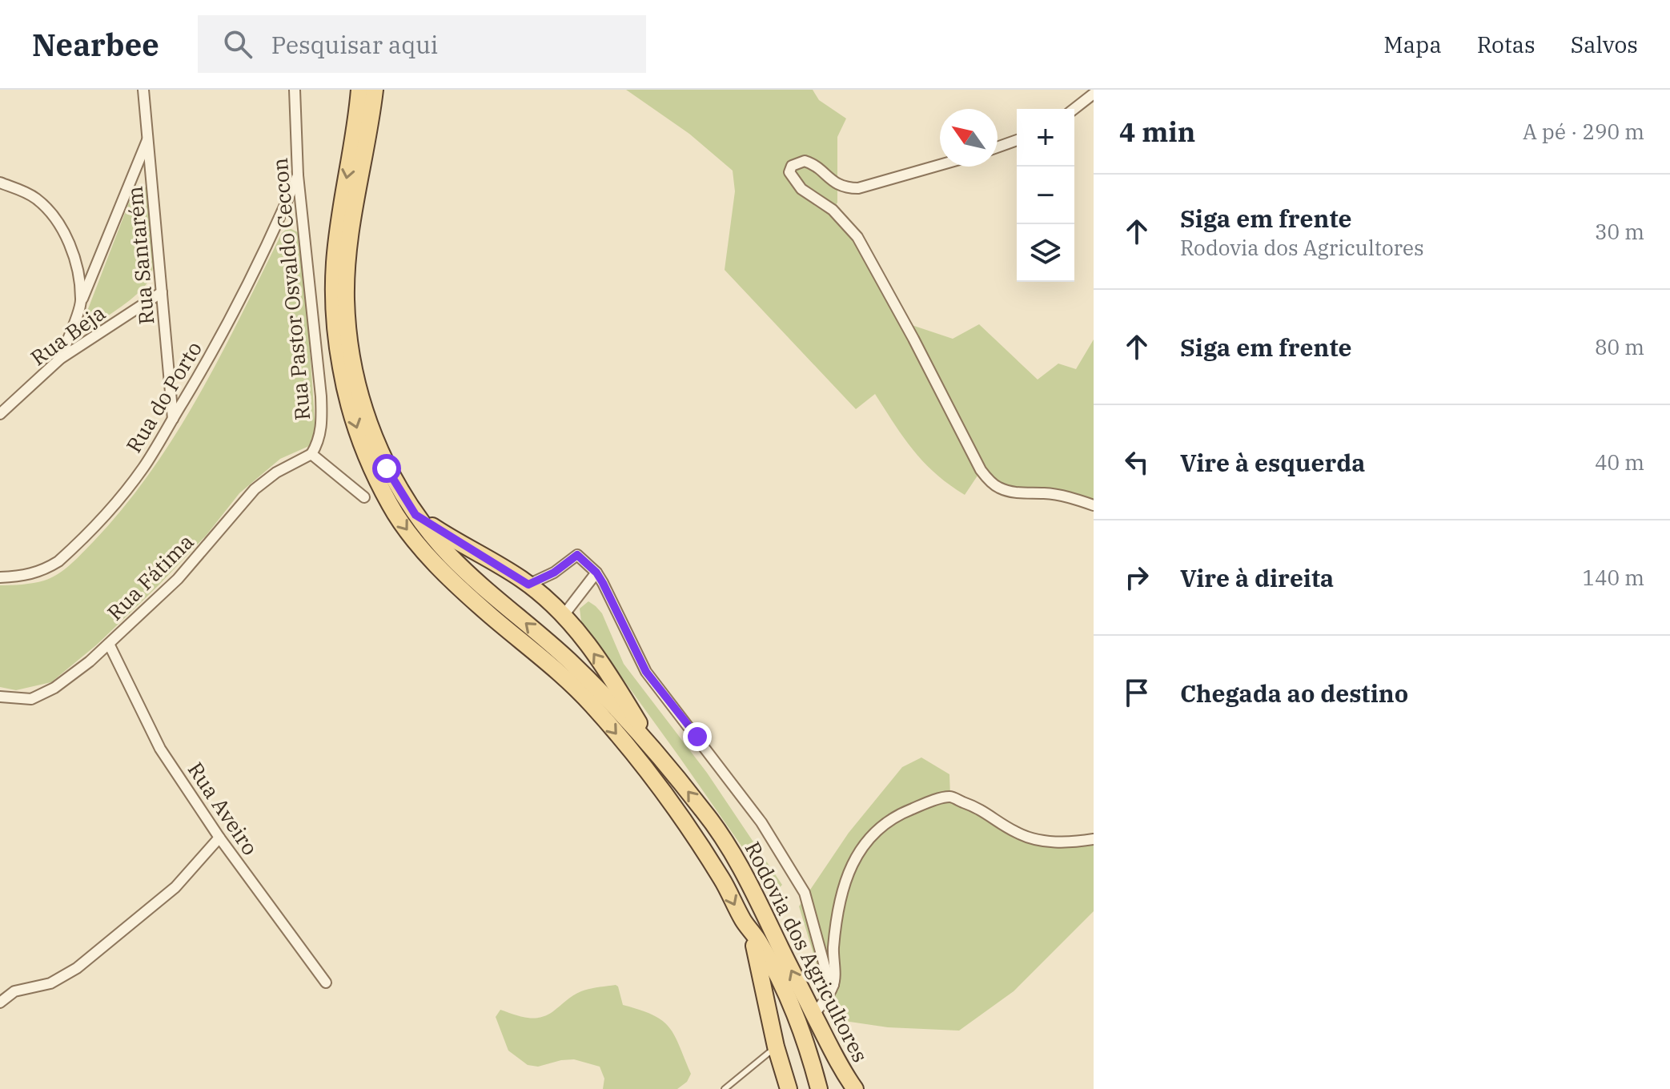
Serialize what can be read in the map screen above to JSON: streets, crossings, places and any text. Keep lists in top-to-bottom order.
{
  "streets": {
    "main road": ["Rodovia dos Agricultores"],
    "street": [
      "Rua Santarém",
      "Rua Pastor Osvaldo Ceccon",
      "Rua Beja",
      "Rua do Porto",
      "Rua Fátima",
      "Rua Aveiro"
    ]
  },
  "crossings": [
    ["Rua Santarém", "Rua Beja"],
    ["Rua Santarém", "Rua do Porto"],
    ["Rua Pastor Osvaldo Ceccon", "Rua do Porto"],
    ["Rua Pastor Osvaldo Ceccon", "Rua Fátima"],
    ["Rua Fátima", "Rua Aveiro"]
  ],
  "north": "top left",
  "page": {
    "header": "Nearbee",
    "search": "Pesquisar aqui",
    "nav": ["Mapa", "Rotas", "Salvos"],
    "heading": ["4 min", "A pé · 290 m"],
    "map_buttons": ["+", "−"],
    "list": [
      ["Siga em frente", "Rodovia dos Agricultores", "30 m"],
      ["Siga em frente", "80 m"],
      ["Vire à esquerda", "40 m"],
      ["Vire à direita", "140 m"],
      "Chegada ao destino"
    ]
  }
}
